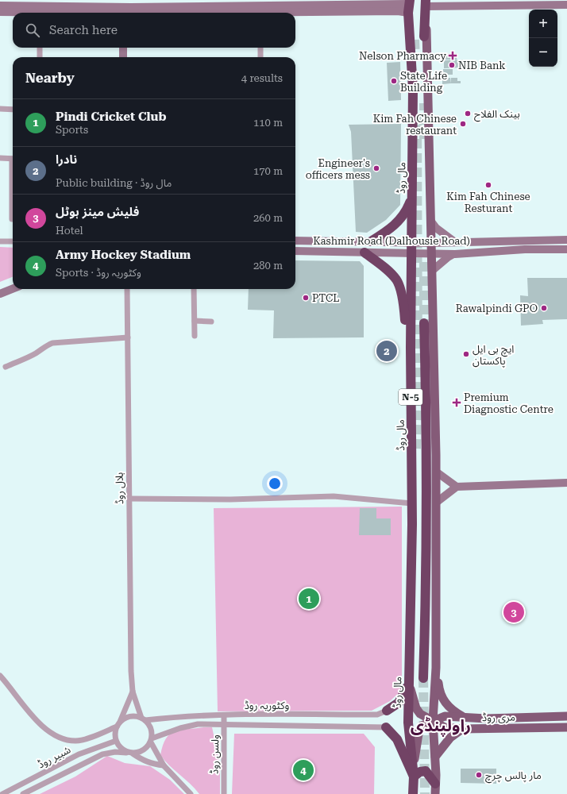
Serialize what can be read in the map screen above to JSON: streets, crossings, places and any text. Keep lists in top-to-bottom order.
{
  "streets": {
    "highway": ["مال روڈ", "N-5"],
    "main road": ["Kashmir Road (Dalhousie Road)", "مری روڈ"],
    "street": [
      "ہلال روڈ",
      "وکٹوریہ روڈ",
      "ولسن روڈ",
      "شبیر روڈ"
    ]
  },
  "crossings": [
    ["مال روڈ", "Kashmir Road (Dalhousie Road)"],
    ["مال روڈ", "مری روڈ"],
    ["ہلال روڈ", "وکٹوریہ روڈ"],
    ["ہلال روڈ", "شبیر روڈ"],
    ["وکٹوریہ روڈ", "ولسن روڈ"],
    ["وکٹوریہ روڈ", "شبیر روڈ"]
  ],
  "districts": ["راولپنڈی"],
  "places": {
    "health": ["Nelson Pharmacy", "Premium Diagnostic Centre"],
    "other": [
      "NIB Bank",
      "State Life Building",
      "بینک الفلاح",
      "Kim Fah Chinese restaurant",
      "Engineer's officers mess",
      "Kim Fah Chinese Resturant",
      "PTCL",
      "Rawalpindi GPO",
      "ایچ بی ایل پاکستان",
      "مار پالس چرچ"
    ]
  },
  "page": {
    "map_buttons": ["+", "−"],
    "search": "Search here",
    "heading": ["Nearby", "4 results"],
    "list": [
      {
        "mark": "1",
        "name": "Pindi Cricket Club",
        "note": "Sports",
        "value": "110 m"
      },
      {
        "mark": "2",
        "name": "نادرا",
        "note": "Public building · مال روڈ",
        "value": "170 m"
      },
      {
        "mark": "3",
        "name": "فلیش مینز ہوٹل",
        "note": "Hotel",
        "value": "260 m"
      },
      {
        "mark": "4",
        "name": "Army Hockey Stadium",
        "note": "Sports · وکٹوریہ روڈ",
        "value": "280 m"
      }
    ],
    "pins": [
      "2",
      "1",
      "3",
      "4"
    ]
  }
}
